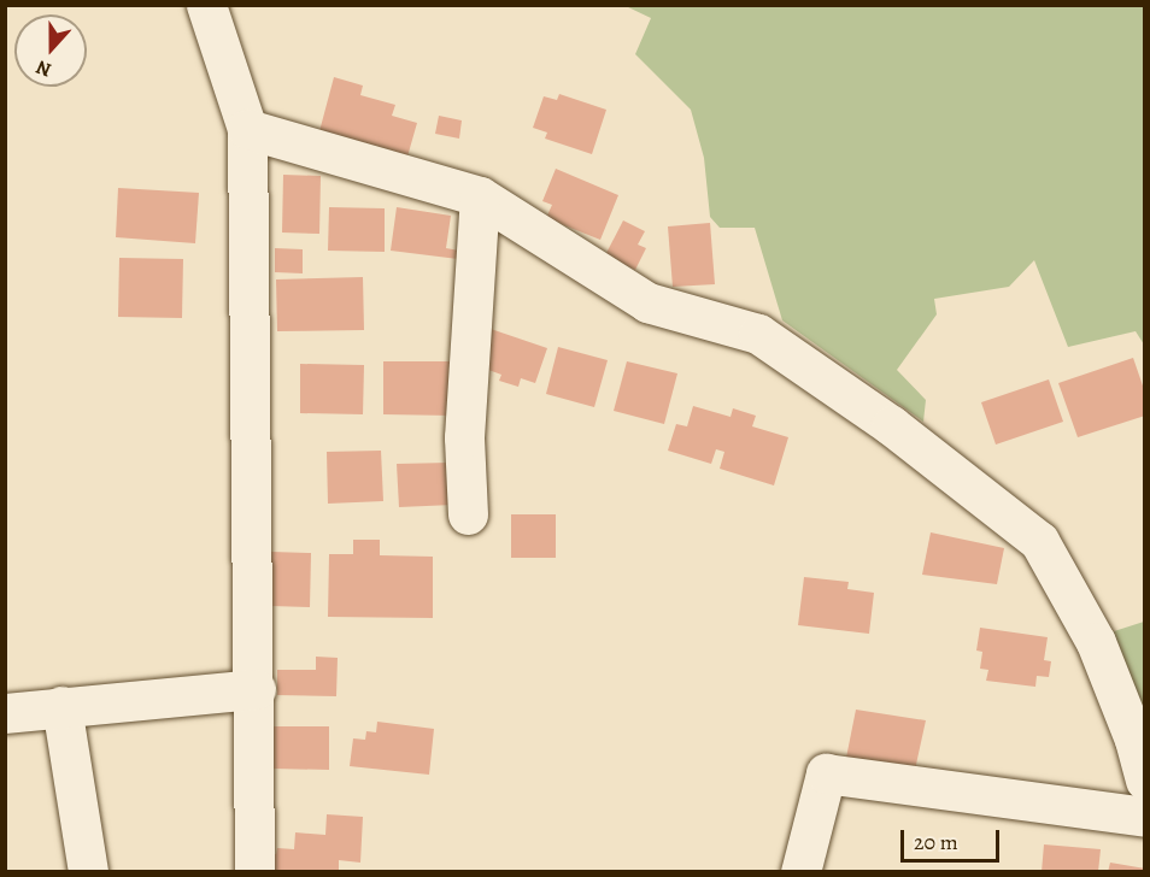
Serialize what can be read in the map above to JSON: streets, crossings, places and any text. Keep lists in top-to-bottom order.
{
  "scale_bar": "20 m",
  "north": "bottom"
}
